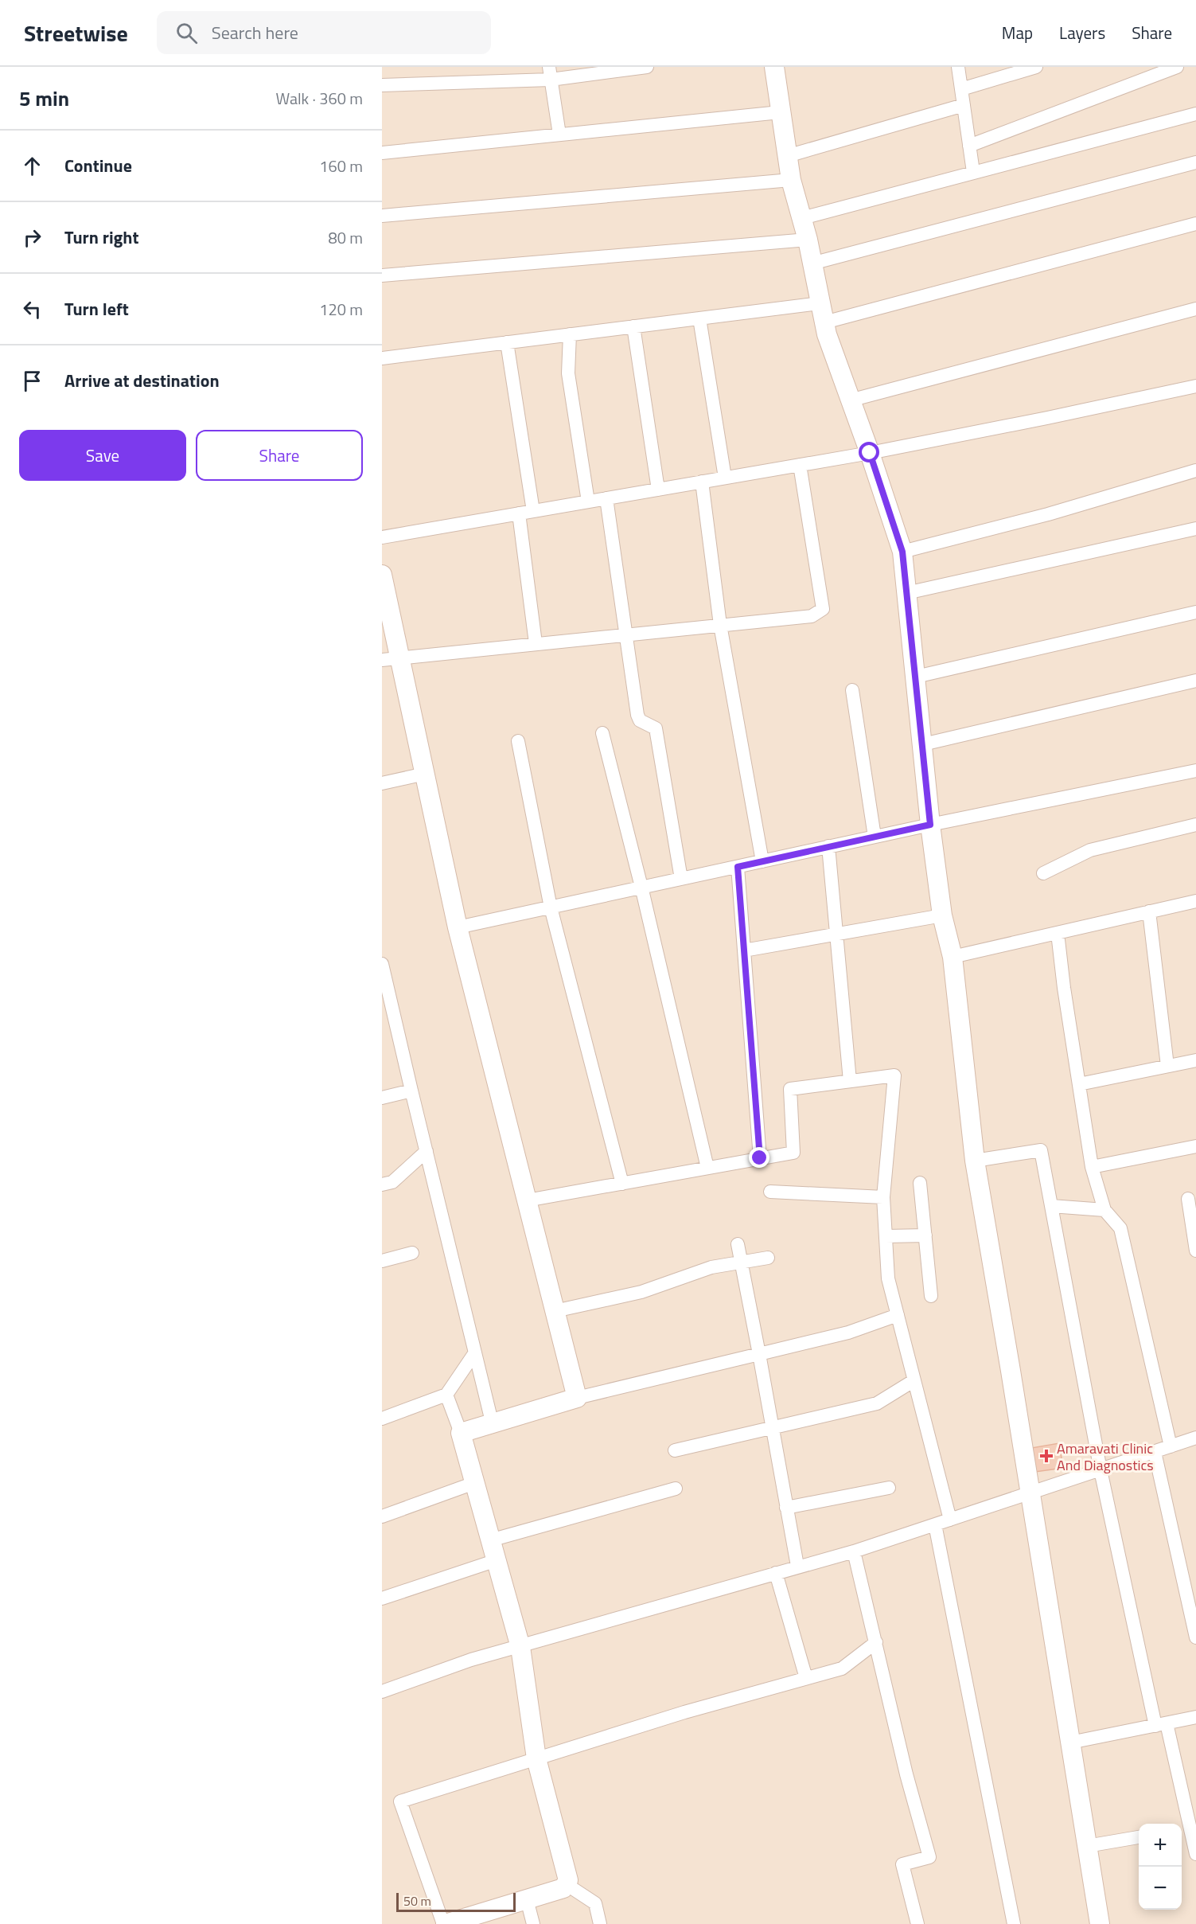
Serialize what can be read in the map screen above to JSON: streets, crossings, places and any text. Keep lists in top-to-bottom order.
{
  "places": {
    "health": ["Amaravati Clinic And Diagnostics"]
  },
  "scale_bar": "50 m",
  "page": {
    "header": "Streetwise",
    "search": "Search here",
    "nav": ["Map", "Layers", "Share"],
    "heading": ["5 min", "Walk · 360 m"],
    "list": [
      ["Continue", "160 m"],
      ["Turn right", "80 m"],
      ["Turn left", "120 m"],
      "Arrive at destination"
    ],
    "buttons": ["Save", "Share"],
    "map_buttons": ["+", "−"],
    "scale": "50 m"
  }
}
